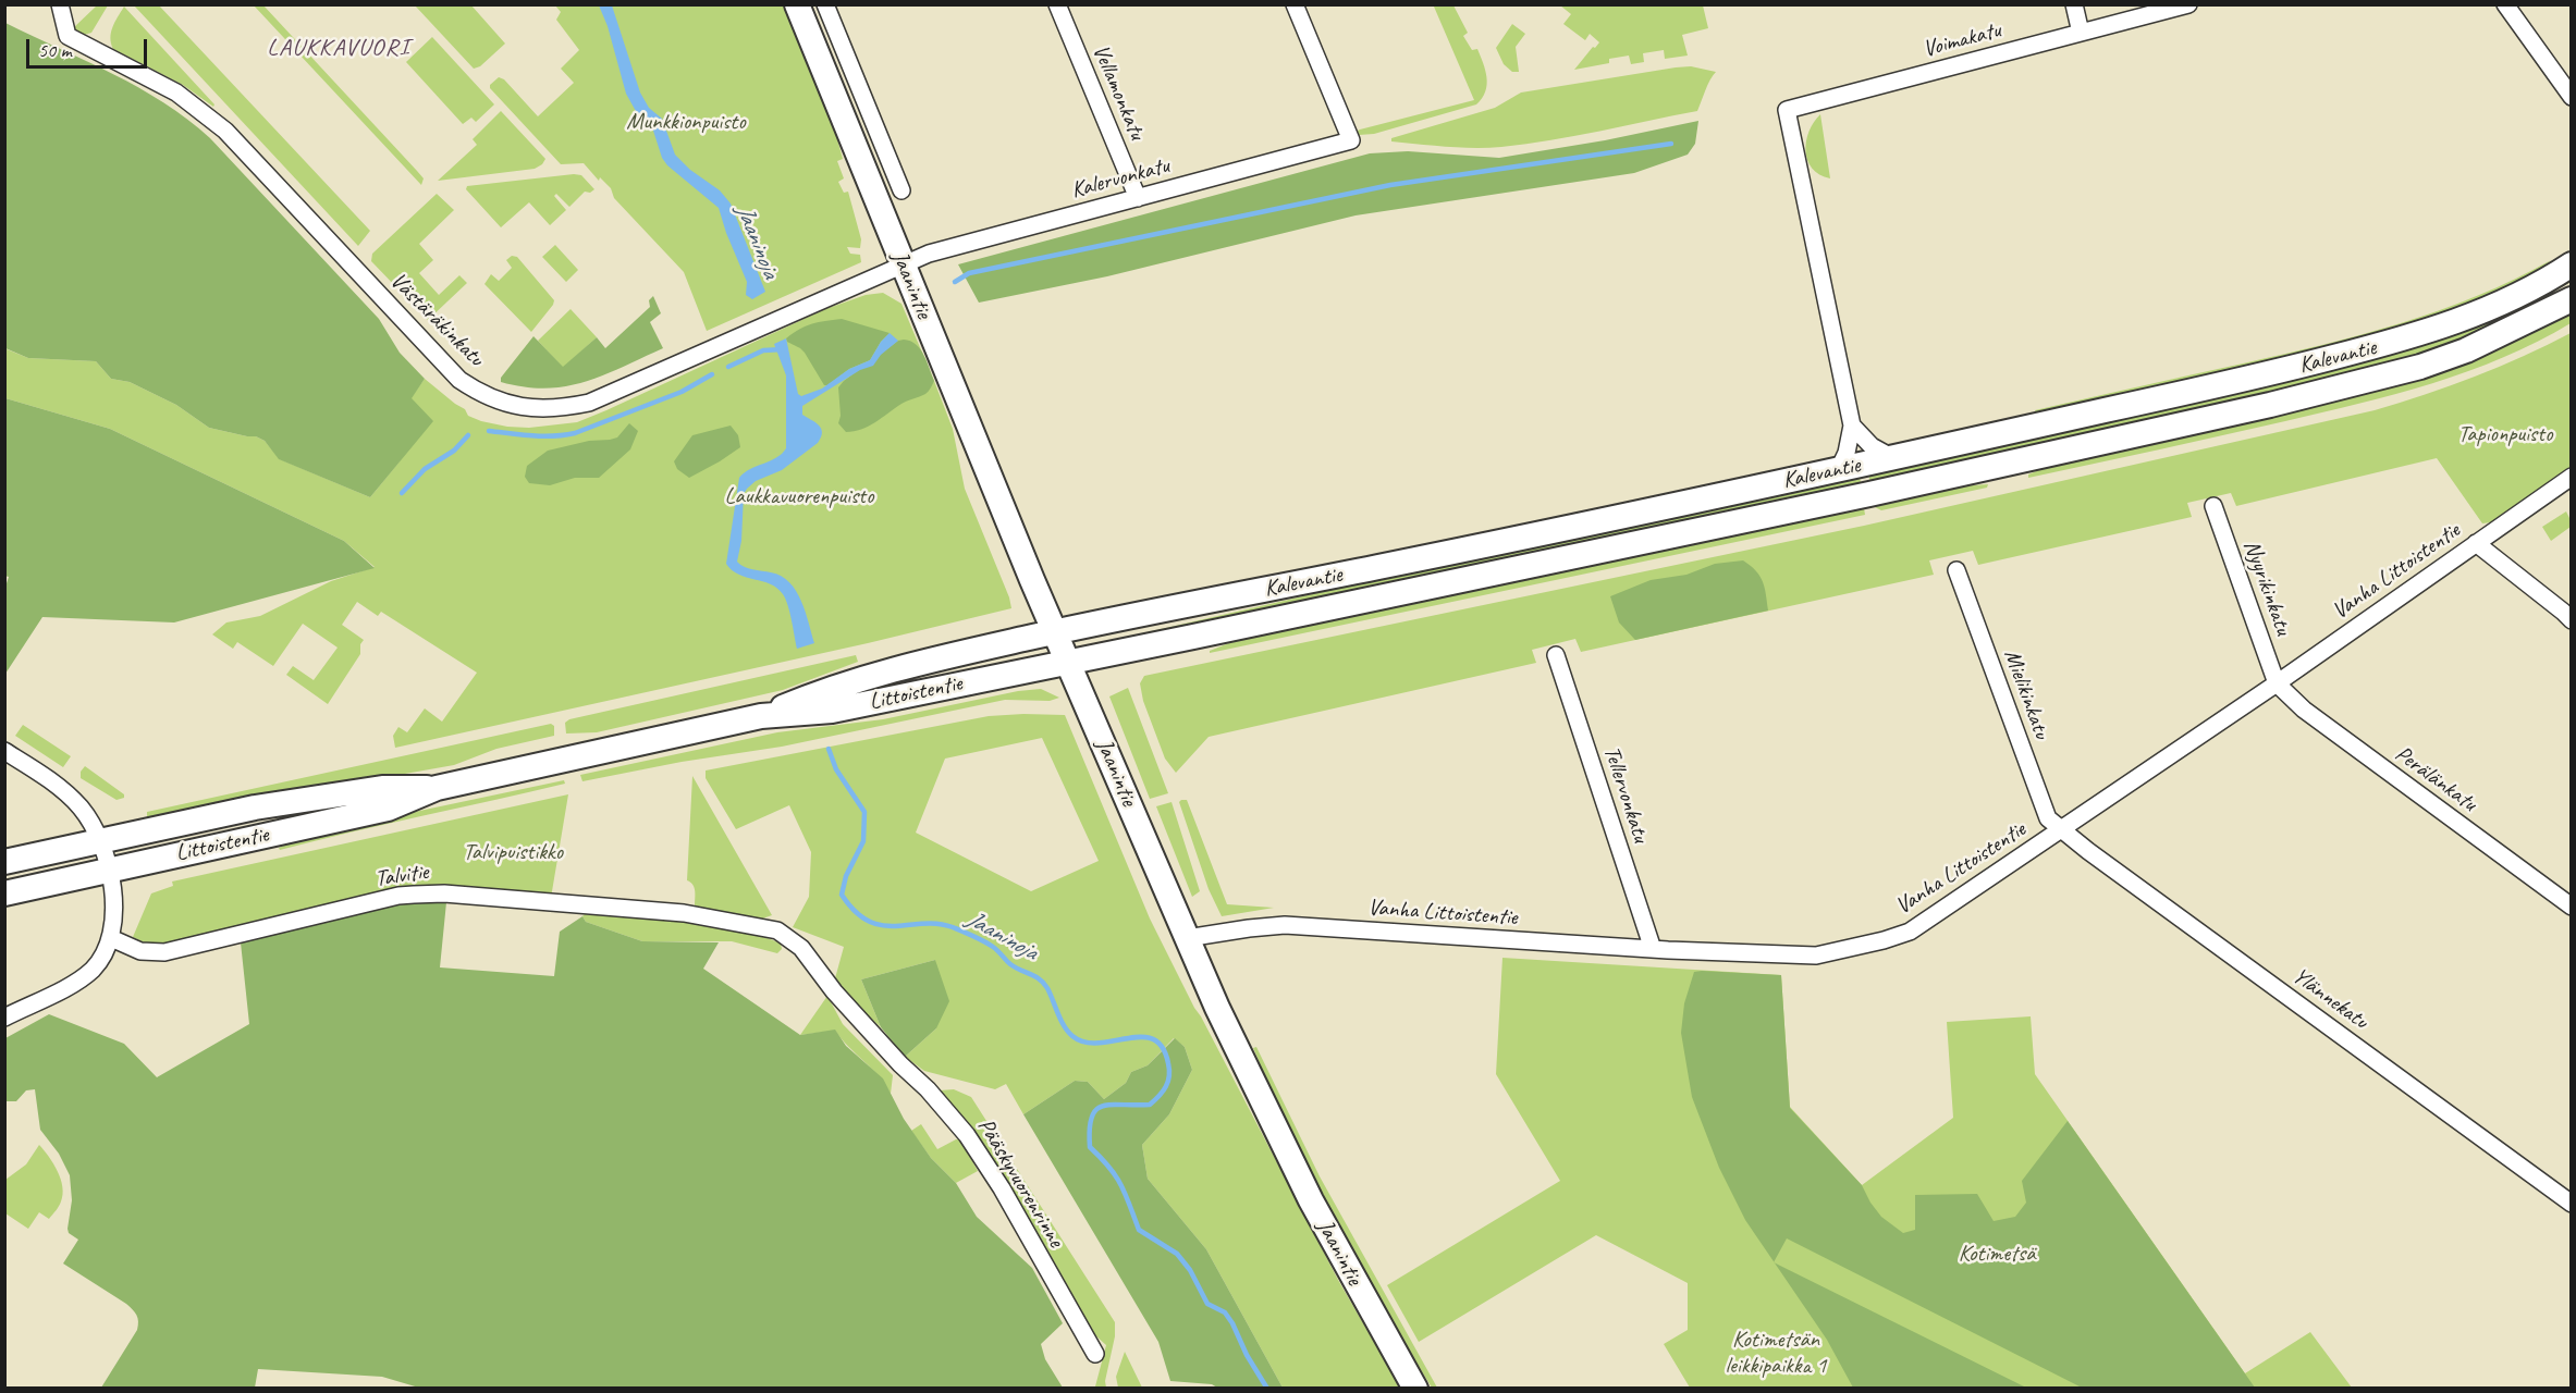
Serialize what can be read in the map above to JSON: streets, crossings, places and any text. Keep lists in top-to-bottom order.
{
  "streets": {
    "main road": ["Jaanintie", "Kalevantie", "Littoistentie"],
    "street": [
      "Voimakatu",
      "Vellamonkatu",
      "Kalervonkatu",
      "Västäräkinkatu",
      "Vanha Littoistentie",
      "Nyyrikinkatu",
      "Mielikinkatu",
      "Perälänkatu",
      "Tellervonkatu",
      "Talvitie",
      "Ylännekatu",
      "Pääskyvuorenrinne"
    ]
  },
  "crossings": [
    ["Vellamonkatu", "Kalervonkatu"],
    ["Kalervonkatu", "Jaanintie"],
    ["Kalervonkatu", "Västäräkinkatu"],
    ["Jaanintie", "Västäräkinkatu"],
    ["Jaanintie", "Kalevantie"],
    ["Jaanintie", "Vanha Littoistentie"],
    ["Jaanintie", "Littoistentie"],
    ["Kalevantie", "Littoistentie"],
    ["Vanha Littoistentie", "Nyyrikinkatu"],
    ["Vanha Littoistentie", "Mielikinkatu"],
    ["Vanha Littoistentie", "Perälänkatu"],
    ["Vanha Littoistentie", "Tellervonkatu"],
    ["Vanha Littoistentie", "Ylännekatu"],
    ["Nyyrikinkatu", "Perälänkatu"],
    ["Mielikinkatu", "Ylännekatu"],
    ["Talvitie", "Pääskyvuorenrinne"]
  ],
  "districts": ["LAUKKAVUORI"],
  "water": ["Jaaninoja"],
  "parks": [
    "Munkkionpuisto",
    "Tapionpuisto",
    "Laukkavuorenpuisto",
    "Talvipuistikko",
    "Kotimetsä",
    "Kotimetsän leikkipaikka 1"
  ],
  "scale_bar": "50 m"
}
